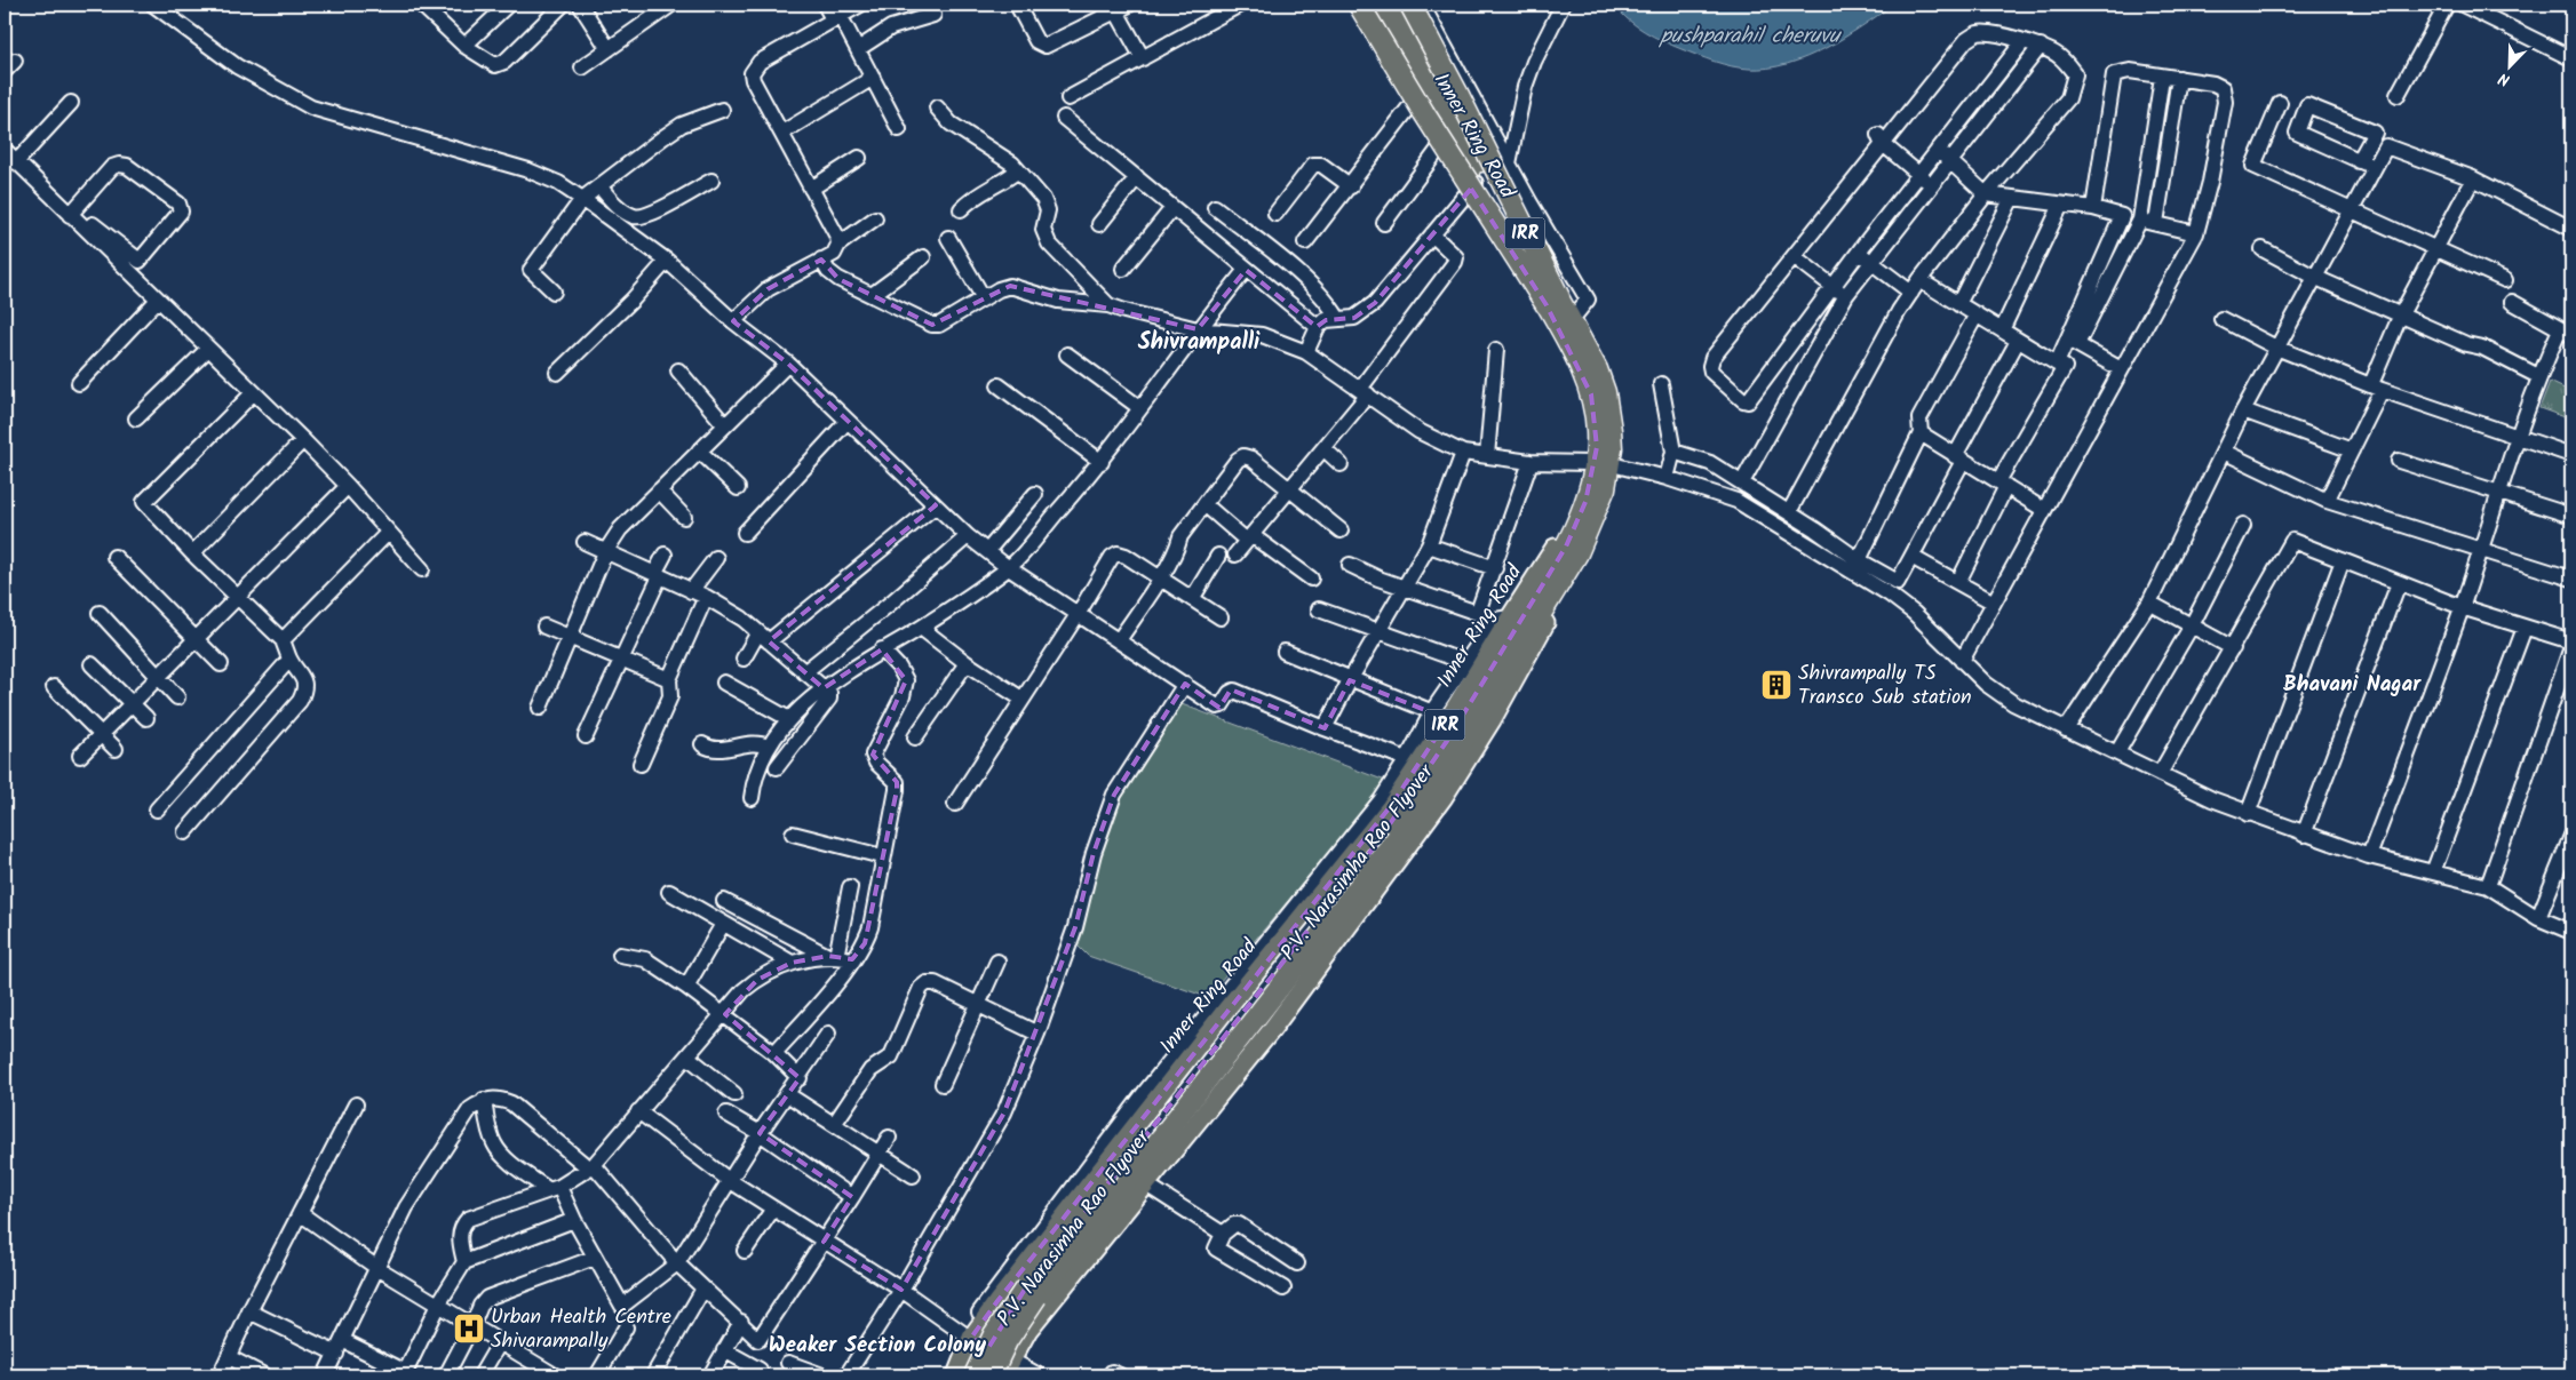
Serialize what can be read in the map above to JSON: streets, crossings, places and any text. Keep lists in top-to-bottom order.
{
  "streets": {
    "highway": ["P.V. Narasimha Rao Flyover"],
    "main road": ["Inner Ring Road", "IRR"]
  },
  "crossings": [
    ["Inner Ring Road", "P.V. Narasimha Rao Flyover"]
  ],
  "districts": ["Shivrampalli", "Bhavani Nagar", "Weaker Section Colony"],
  "water": ["pushparahil cheruvu"],
  "places": {
    "building": ["Shivrampally TS Transco Sub station"],
    "hospital": ["Urban Health Centre Shivarampally"]
  },
  "north": "bottom left"
}
